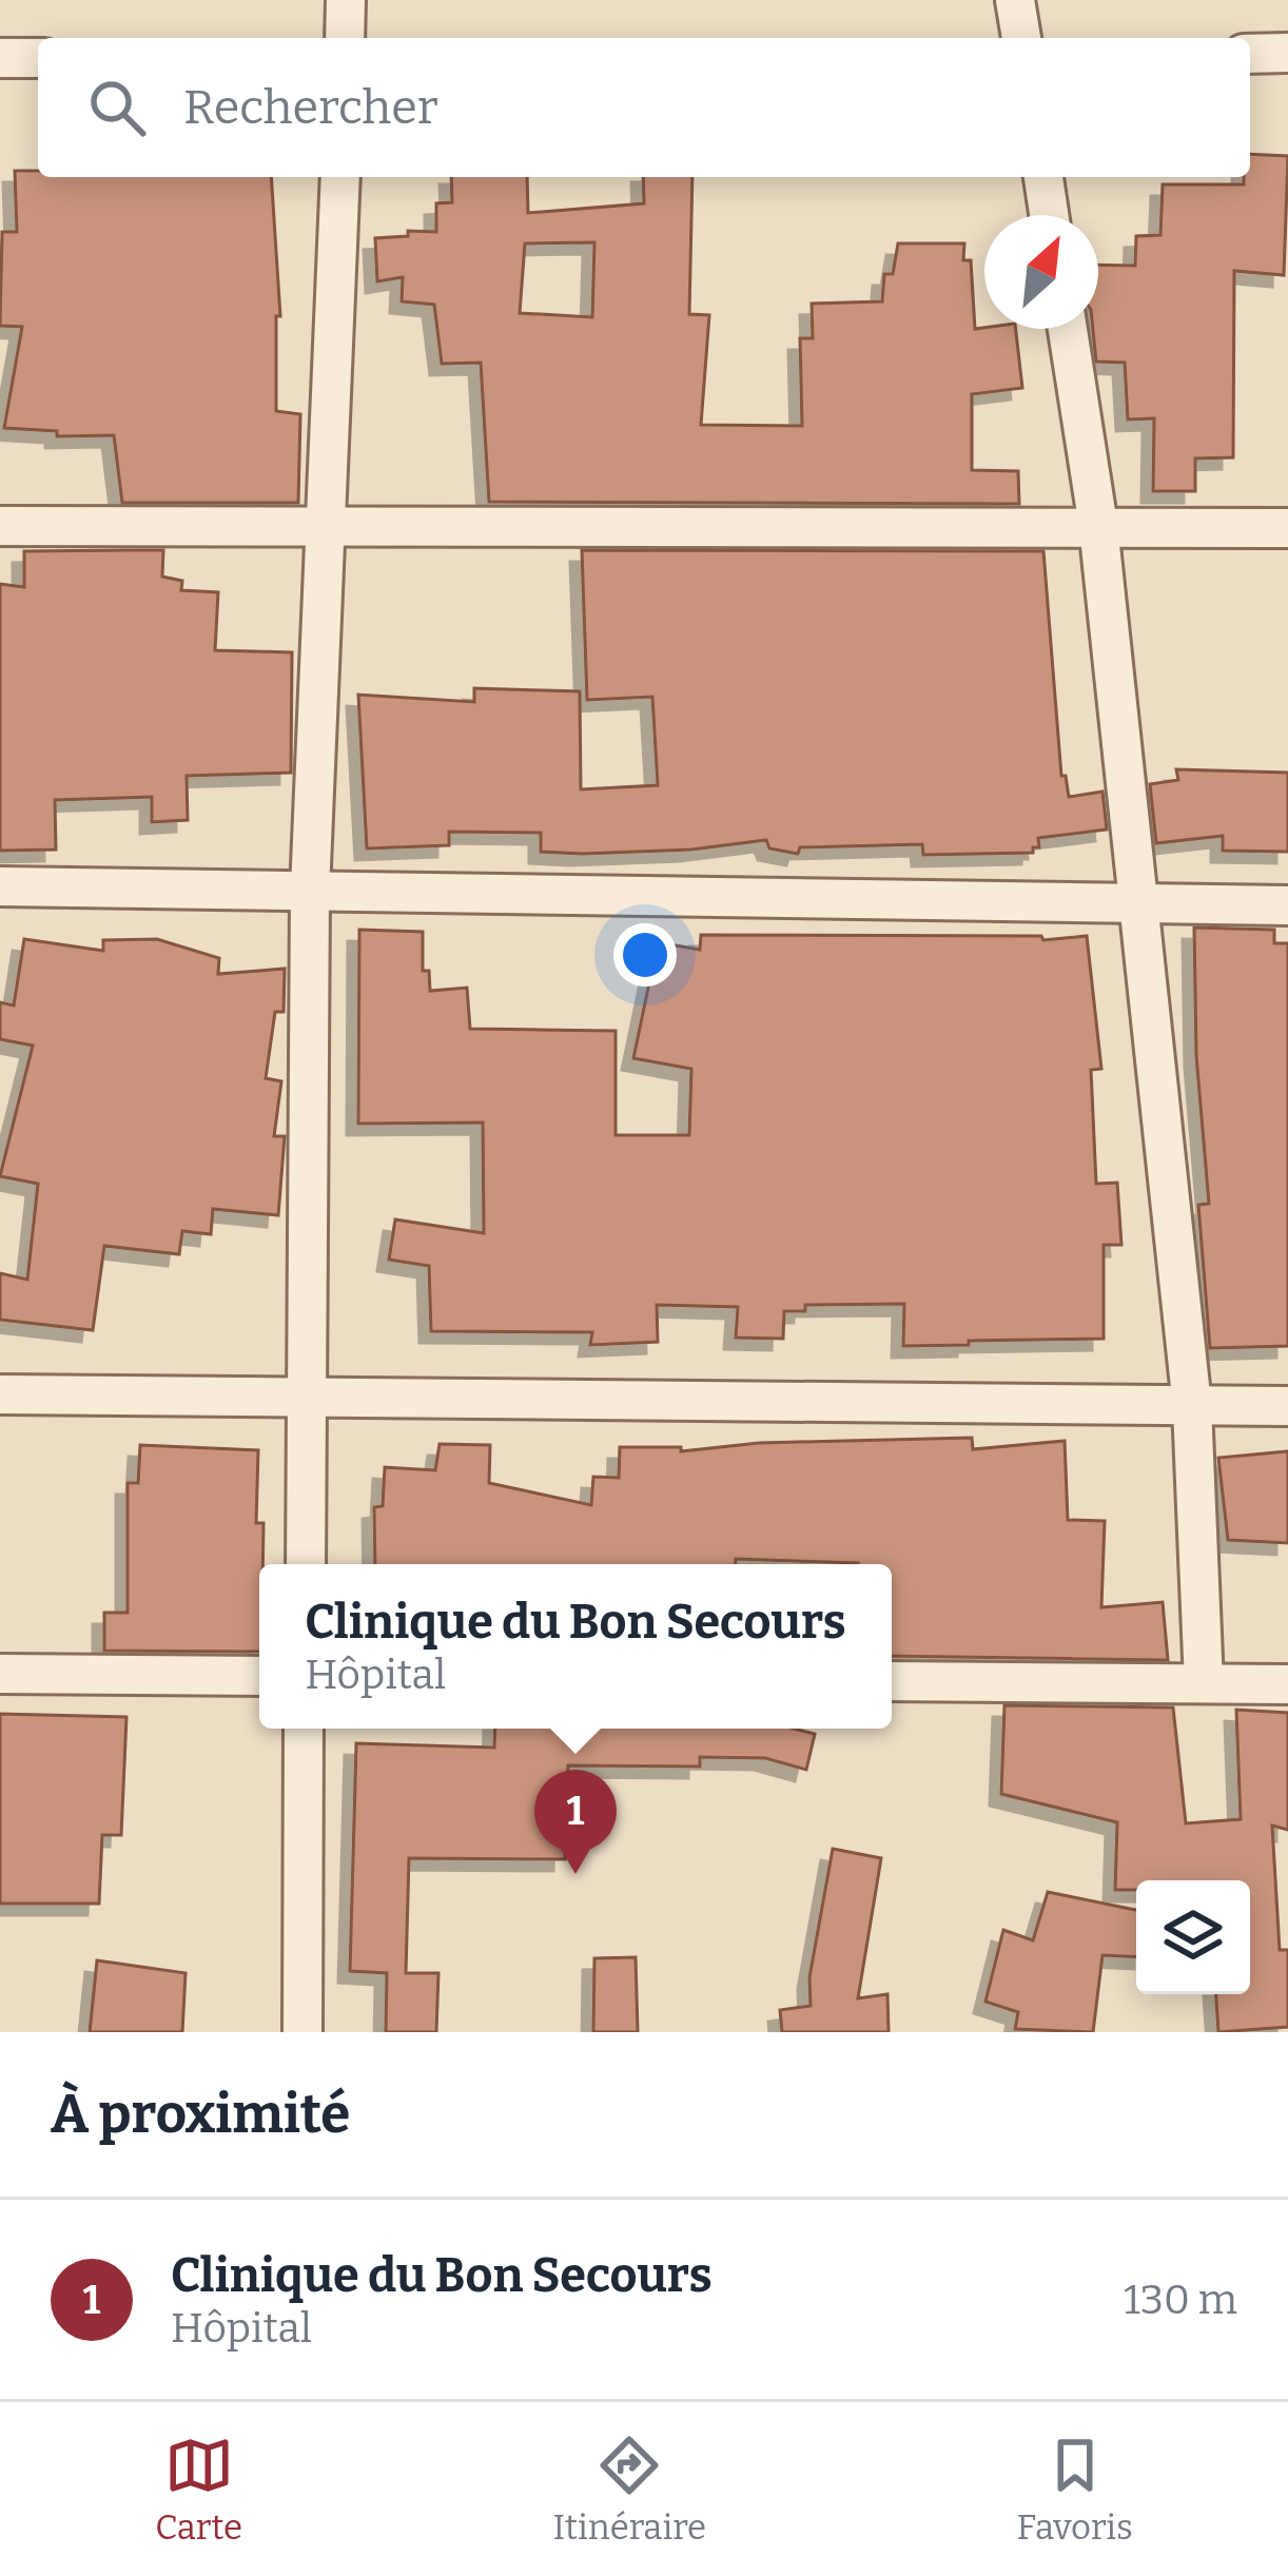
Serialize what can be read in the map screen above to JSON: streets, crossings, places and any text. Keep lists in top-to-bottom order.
{
  "north": "top right",
  "page": {
    "search": "Rechercher",
    "popup": ["Clinique du Bon Secours", "Hôpital"],
    "pins": "1",
    "heading": "À proximité",
    "list": [
      {
        "mark": "1",
        "name": "Clinique du Bon Secours",
        "note": "Hôpital",
        "value": "130 m"
      }
    ],
    "nav": ["Carte", "Itinéraire", "Favoris"]
  }
}
